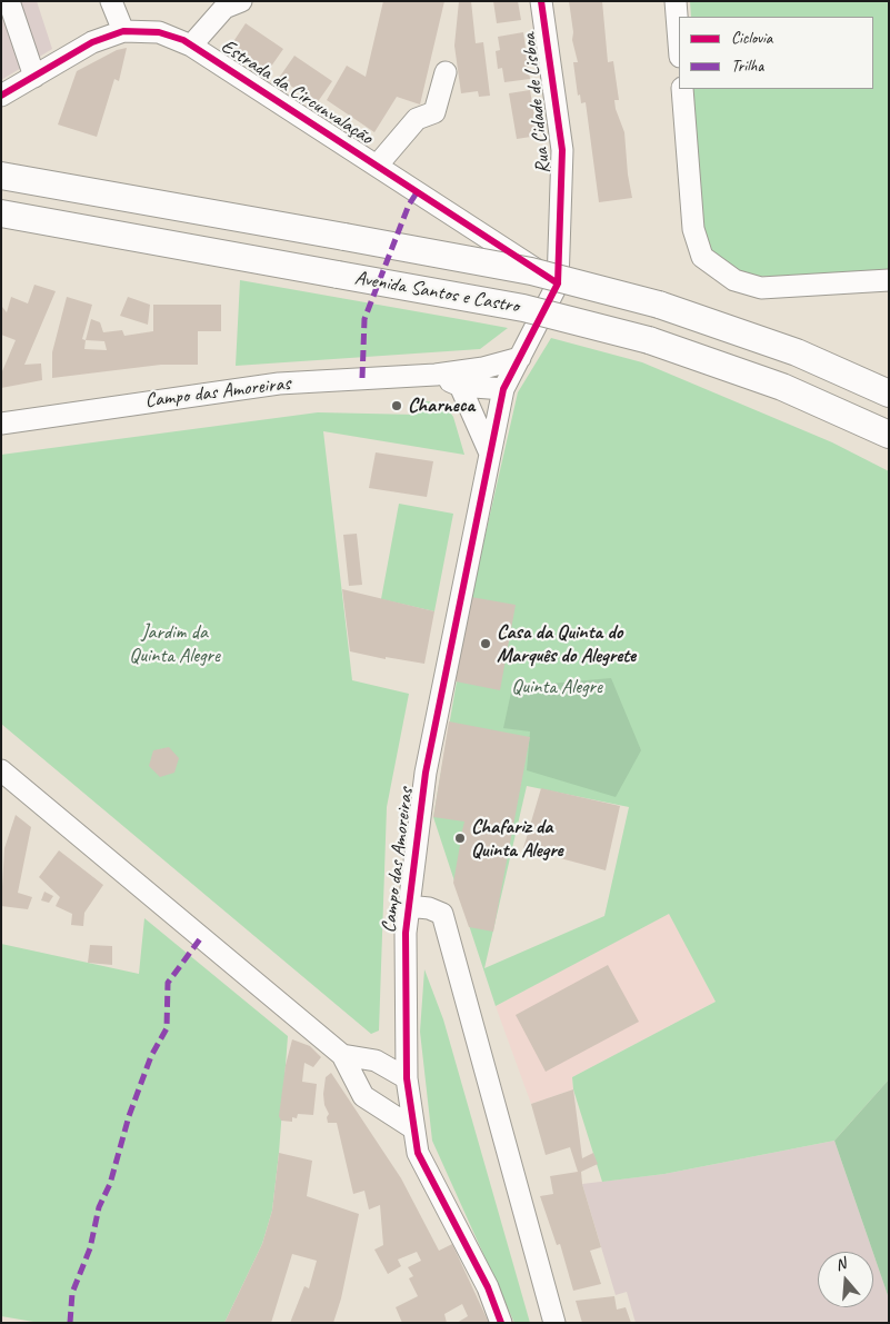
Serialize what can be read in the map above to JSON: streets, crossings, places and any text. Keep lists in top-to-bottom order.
{
  "streets": {
    "main road": ["Avenida Santos e Castro"],
    "street": ["Estrada da Circunvalação", "Rua Cidade de Lisboa", "Campo das Amoreiras"]
  },
  "crossings": [
    ["Estrada da Circunvalação", "Rua Cidade de Lisboa"],
    ["Rua Cidade de Lisboa", "Campo das Amoreiras"]
  ],
  "parks": ["Jardim da Quinta Alegre", "Quinta Alegre"],
  "places": ["Charneca", "Casa da Quinta do Marquês do Alegrete", "Chafariz da Quinta Alegre"],
  "legend": ["Ciclovia", "Trilha"],
  "north": "top"
}
